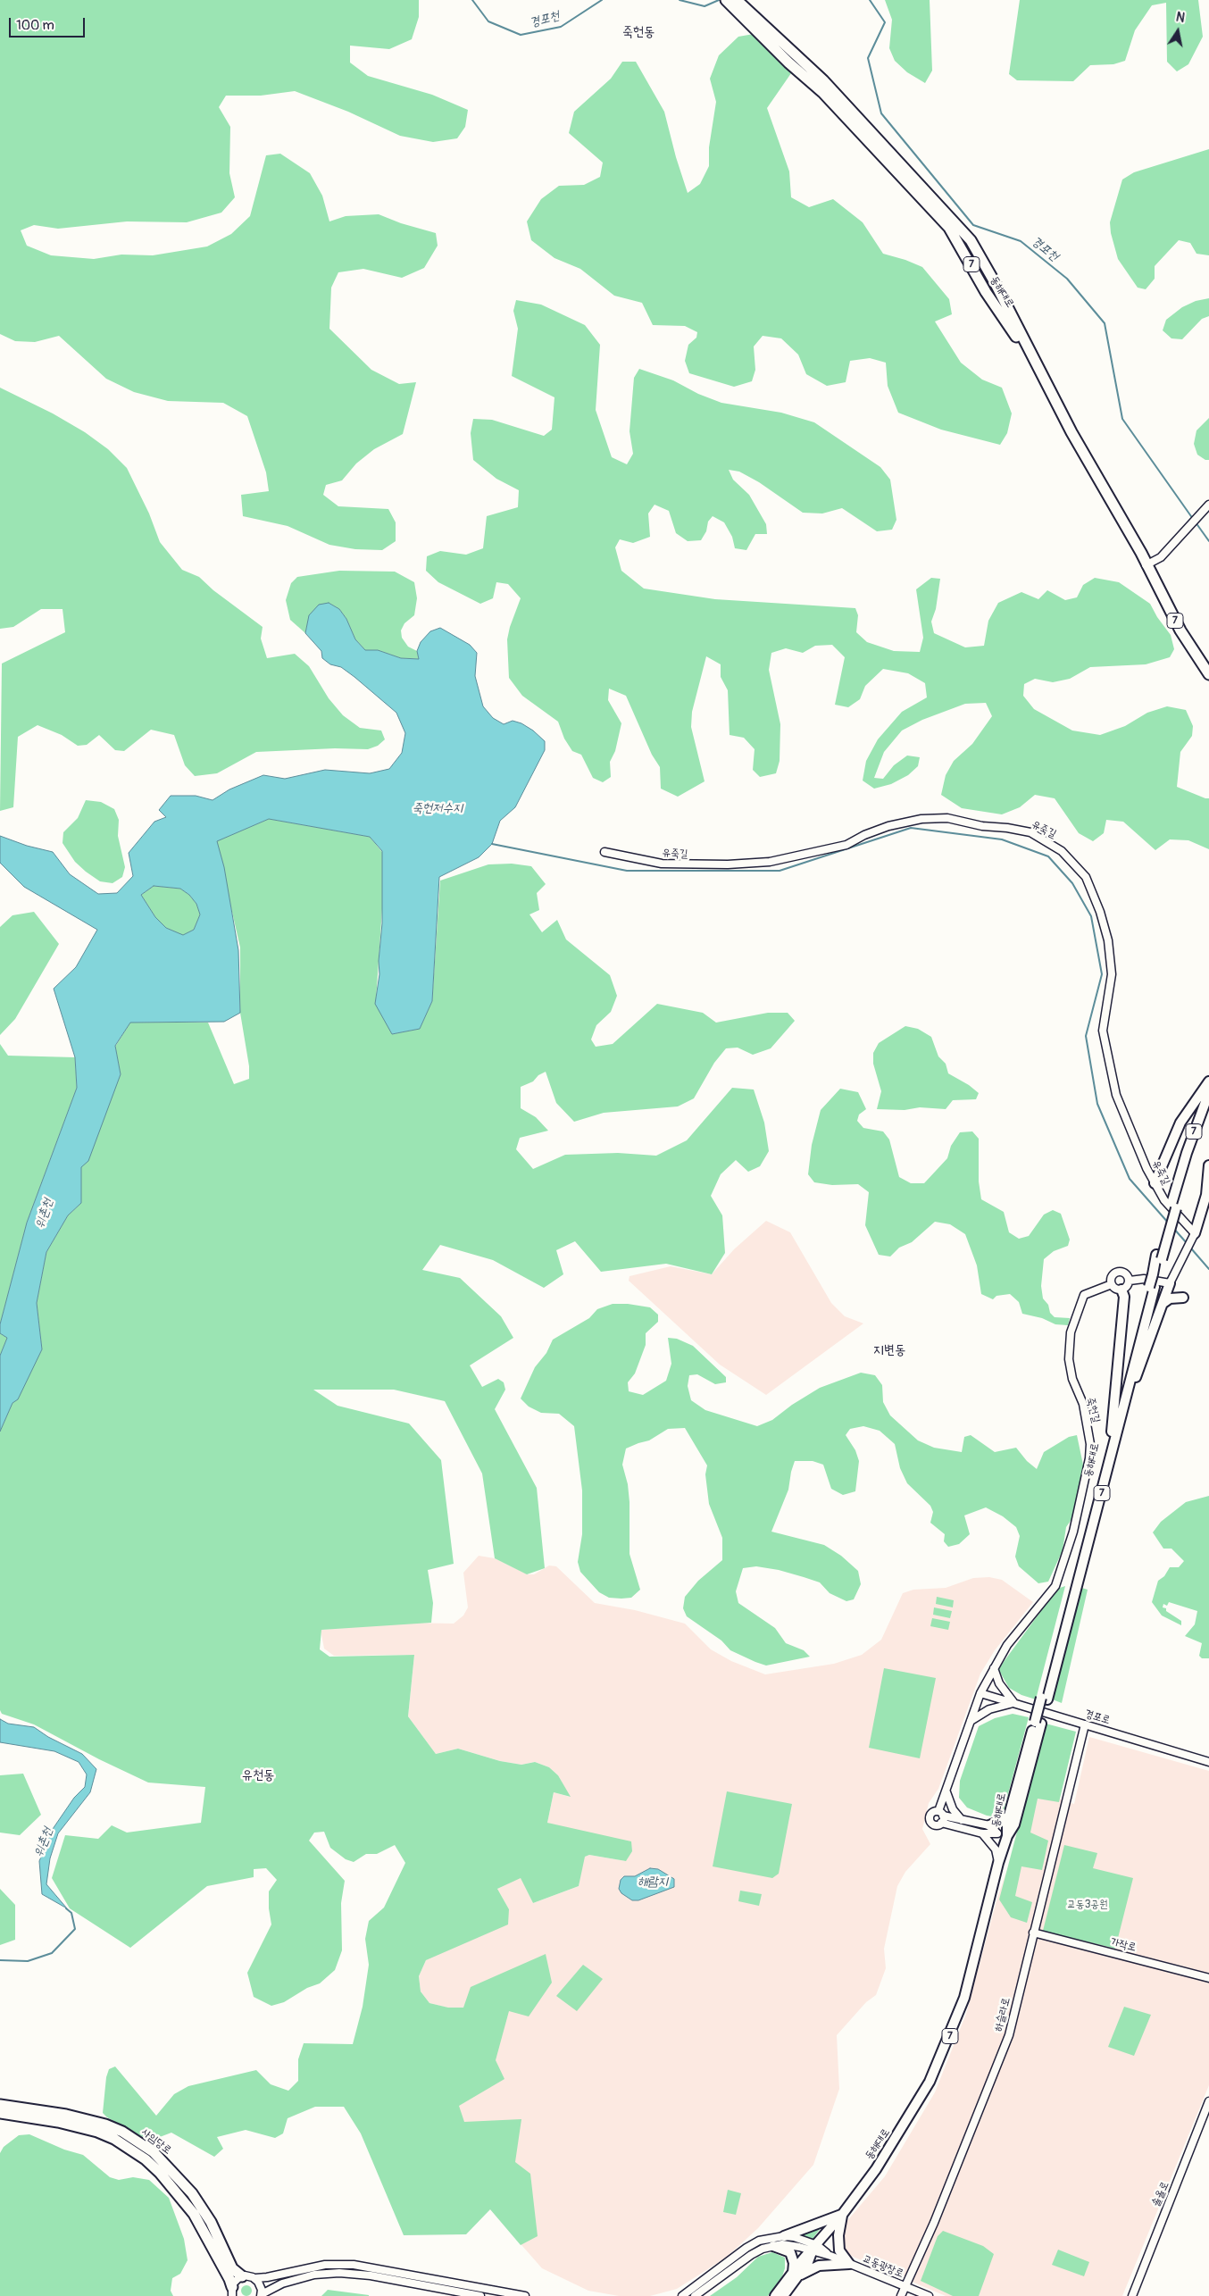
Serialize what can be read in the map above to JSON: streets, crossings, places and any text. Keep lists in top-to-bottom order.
{
  "streets": {
    "highway": ["7", "동해대로", "사임당로"],
    "street": [
      "유죽길",
      "죽헌길",
      "경포로",
      "가작로",
      "하슬라로",
      "솔올로",
      "교동광장로"
    ]
  },
  "crossings": [
    ["7", "동해대로"],
    ["동해대로", "교동광장로"],
    ["경포로", "하슬라로"],
    ["가작로", "하슬라로"],
    ["하슬라로", "교동광장로"]
  ],
  "districts": ["죽헌동", "지변동", "유천동"],
  "water": [
    "경포천",
    "죽헌저수지",
    "위촌천",
    "해람지"
  ],
  "parks": ["교동3공원"],
  "scale_bar": "100 m",
  "north": "top"
}
